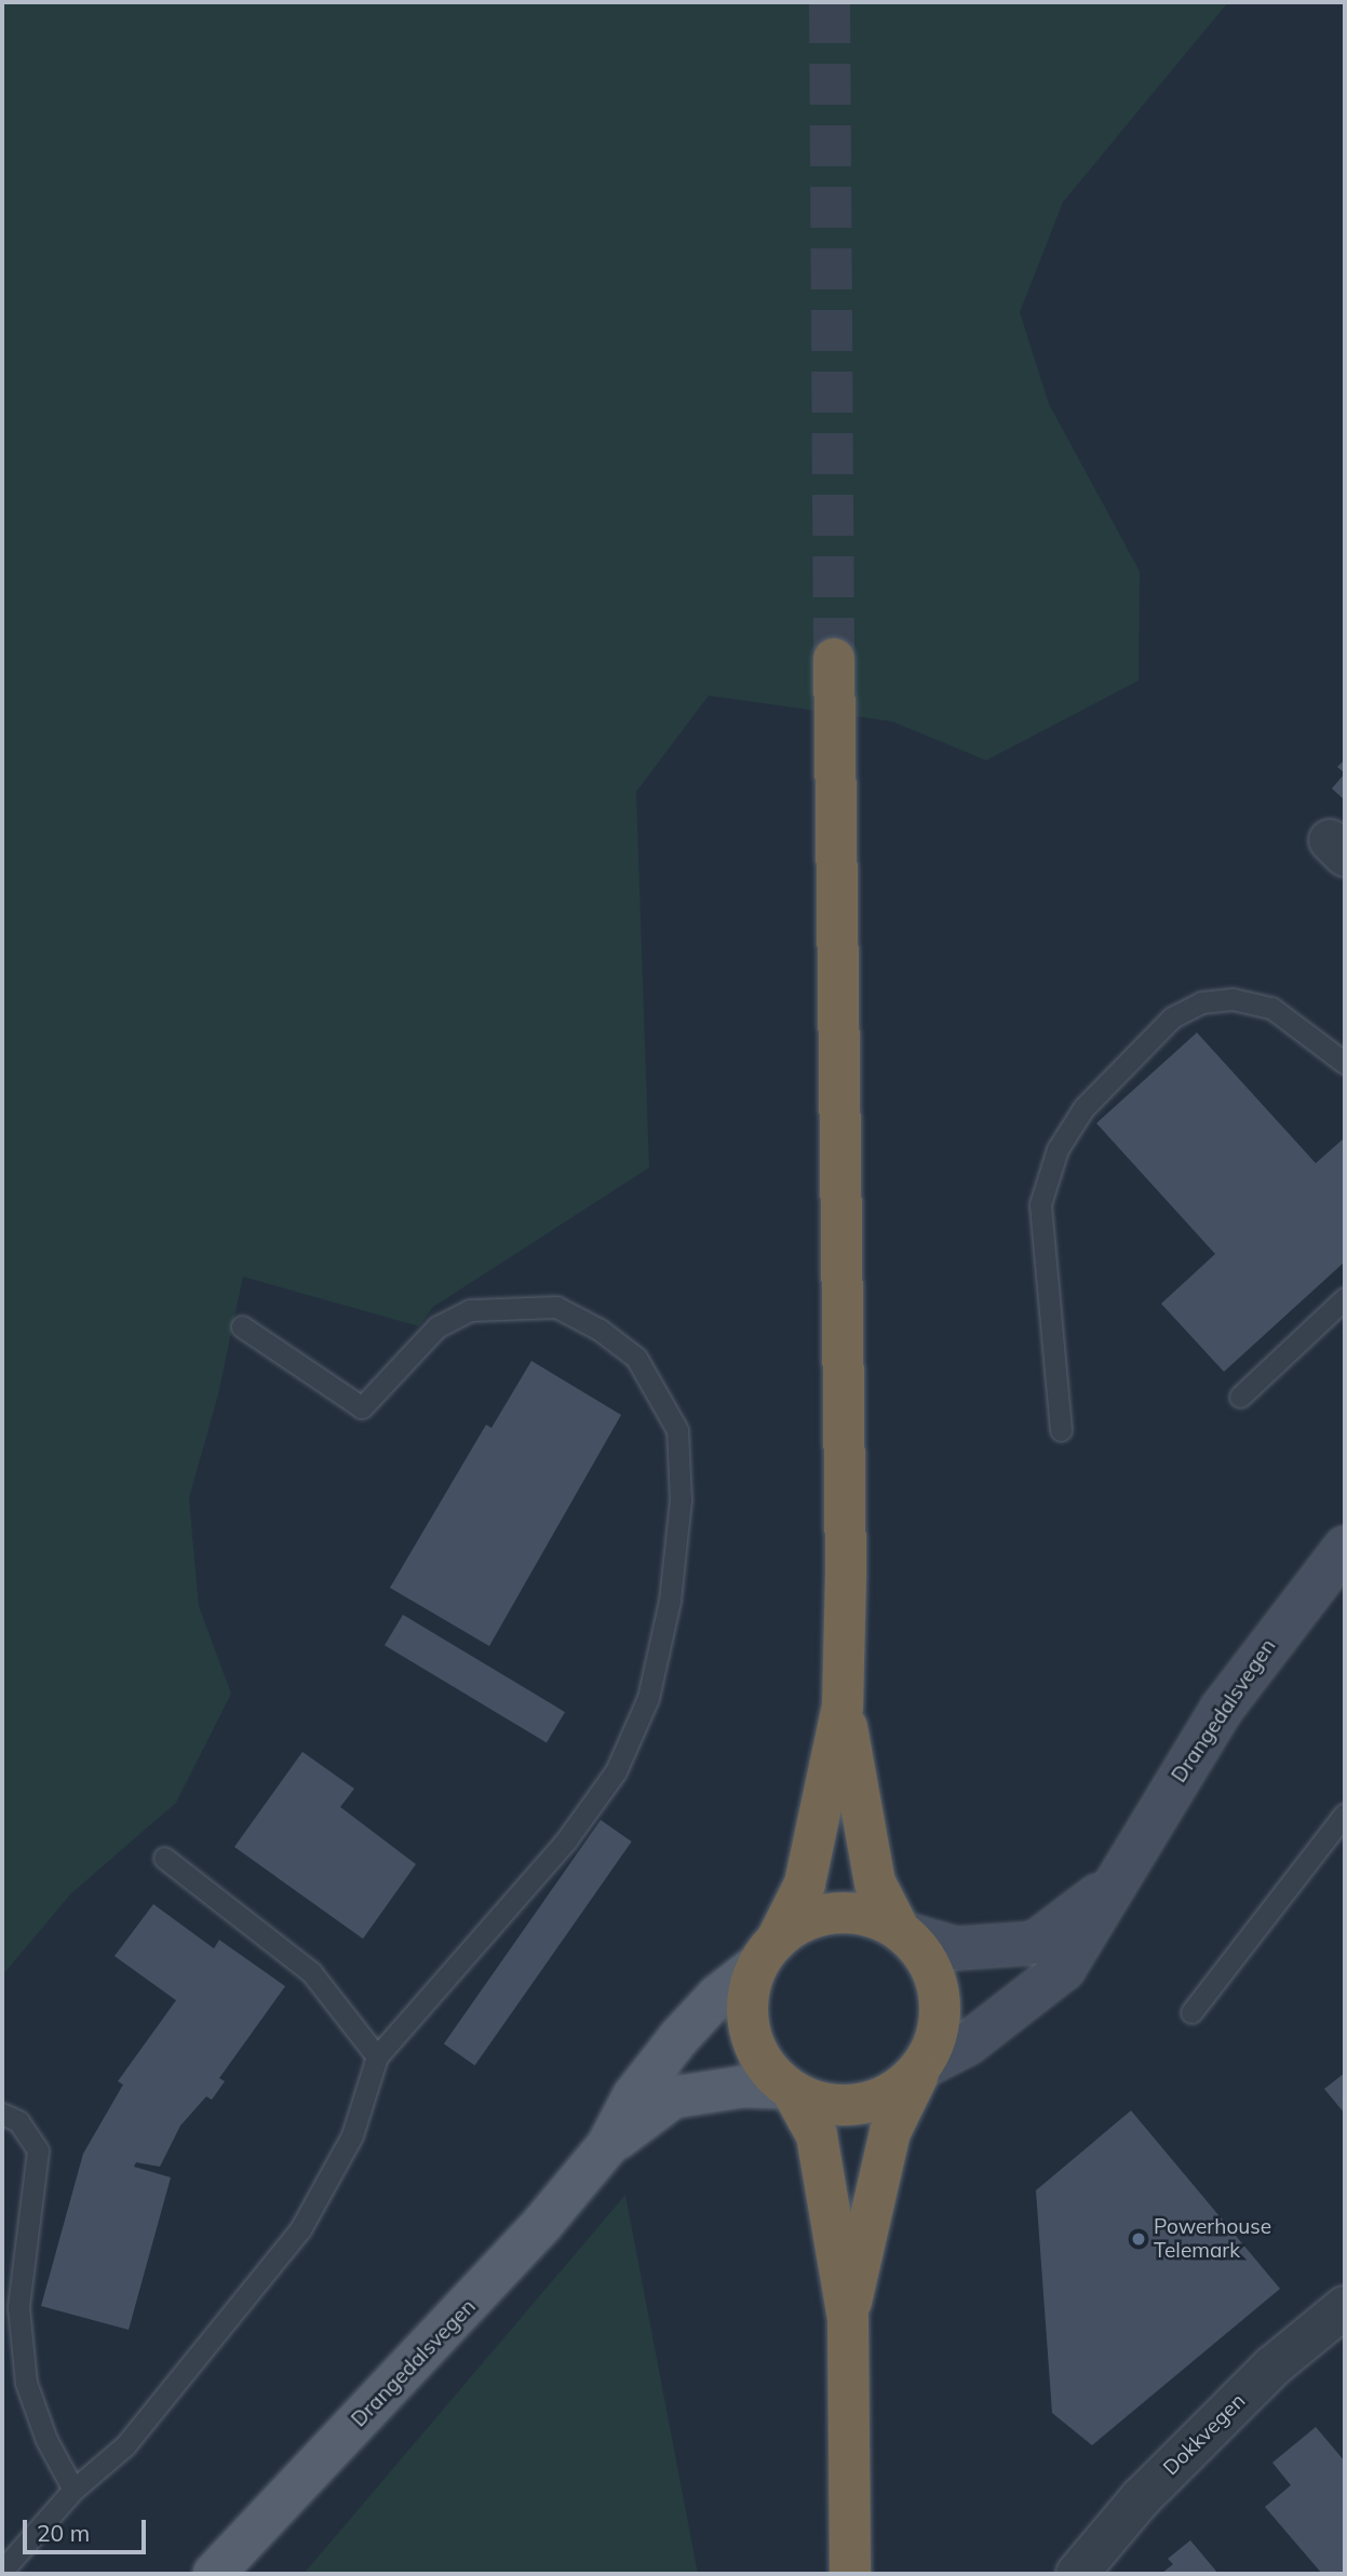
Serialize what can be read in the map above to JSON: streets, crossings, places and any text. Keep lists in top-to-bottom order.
{
  "streets": {
    "main road": ["Drangedalsvegen"],
    "street": ["Dokkvegen"]
  },
  "places": ["Powerhouse Telemark"],
  "scale_bar": "20 m"
}
